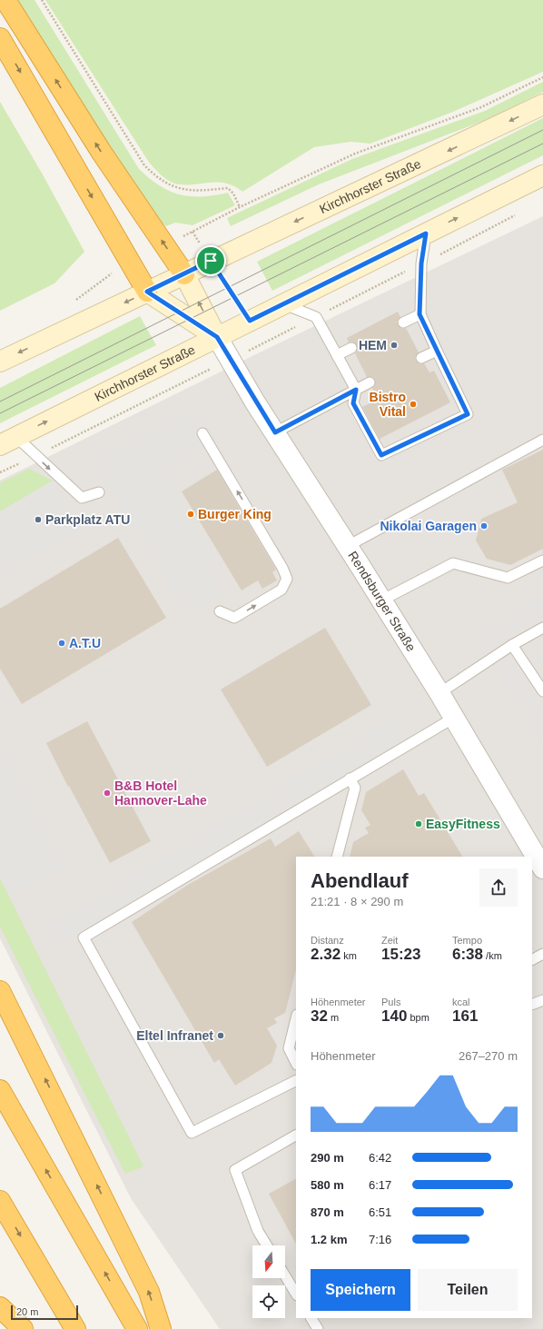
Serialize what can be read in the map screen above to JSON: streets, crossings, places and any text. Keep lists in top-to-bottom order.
{
  "streets": {
    "main road": ["Kirchhorster Straße"],
    "street": ["Rendsburger Straße"]
  },
  "crossings": [
    ["Kirchhorster Straße", "Rendsburger Straße"]
  ],
  "places": [
    "HEM",
    "Bistro Vital",
    "Burger King",
    "Parkplatz ATU",
    "Nikolai Garagen",
    "A.T.U",
    "B&B Hotel Hannover-Lahe",
    "EasyFitness",
    "Eltel Infranet"
  ],
  "scale_bar": "20 m",
  "north": "bottom",
  "page": {
    "heading": ["Abendlauf", "21:21 · 8 × 290 m"],
    "stats": [
      ["Distanz", "2.32 km"],
      ["Zeit", "15:23"],
      ["Tempo", "6:38 /km"],
      ["Höhenmeter", "32 m"],
      ["Puls", "140 bpm"],
      ["kcal", "161"]
    ],
    "chart": ["Höhenmeter", "267–270 m"],
    "list": [
      {
        "name": "290 m",
        "note": "6:42"
      },
      {
        "name": "580 m",
        "note": "6:17"
      },
      {
        "name": "870 m",
        "note": "6:51"
      },
      {
        "name": "1.2 km",
        "note": "7:16"
      }
    ],
    "buttons": ["Speichern", "Teilen"],
    "scale": "20 m"
  }
}
